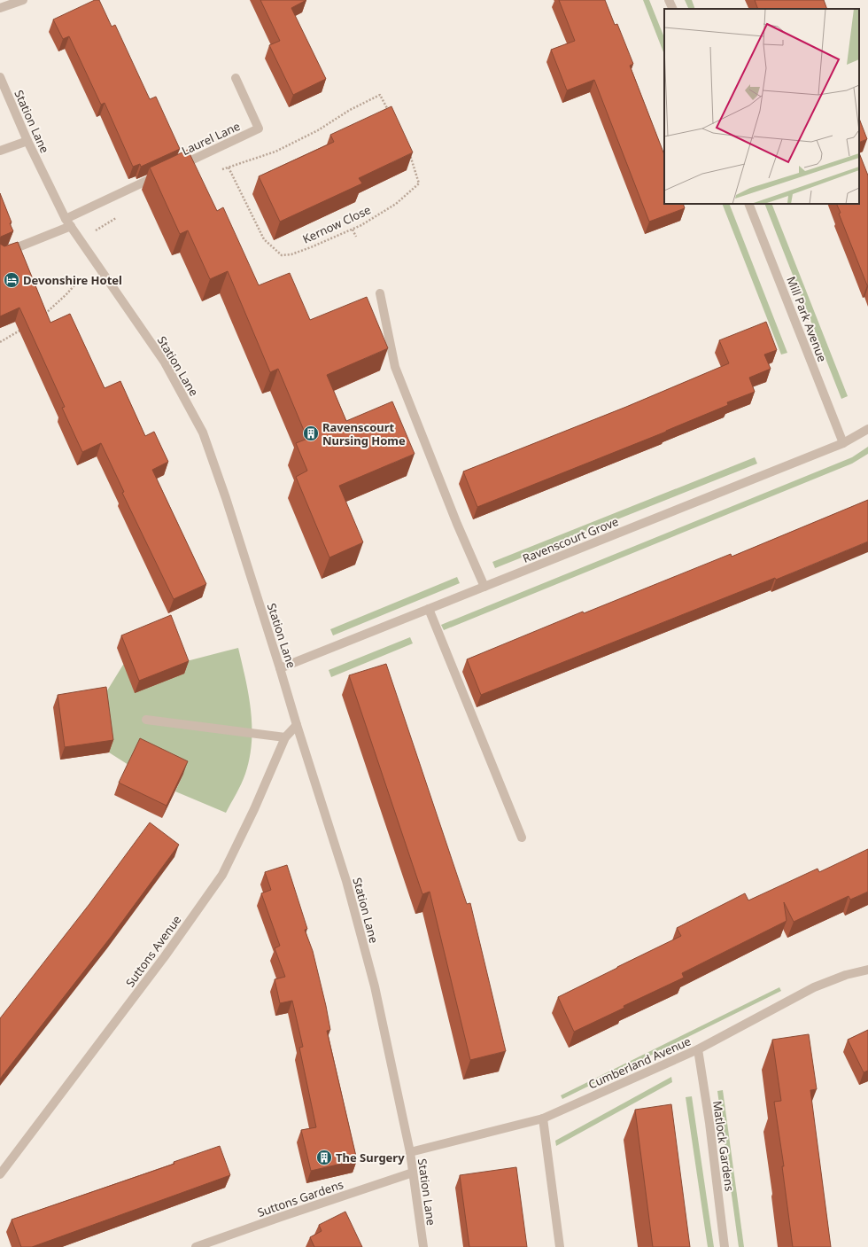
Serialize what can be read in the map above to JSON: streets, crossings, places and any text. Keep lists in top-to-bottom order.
{
  "streets": {
    "street": [
      "Station Lane",
      "Laurel Lane",
      "Mill Park Avenue",
      "Ravenscourt Grove",
      "Suttons Avenue",
      "Cumberland Avenue",
      "Matlock Gardens",
      "Suttons Gardens"
    ],
    "path": ["Kernow Close"]
  },
  "crossings": [
    ["Station Lane", "Ravenscourt Grove"],
    ["Station Lane", "Suttons Avenue"],
    ["Station Lane", "Cumberland Avenue"],
    ["Station Lane", "Suttons Gardens"],
    ["Mill Park Avenue", "Ravenscourt Grove"],
    ["Cumberland Avenue", "Matlock Gardens"]
  ],
  "places": {
    "hotel": ["Devonshire Hotel"],
    "building": ["Ravenscourt Nursing Home", "The Surgery"]
  }
}
